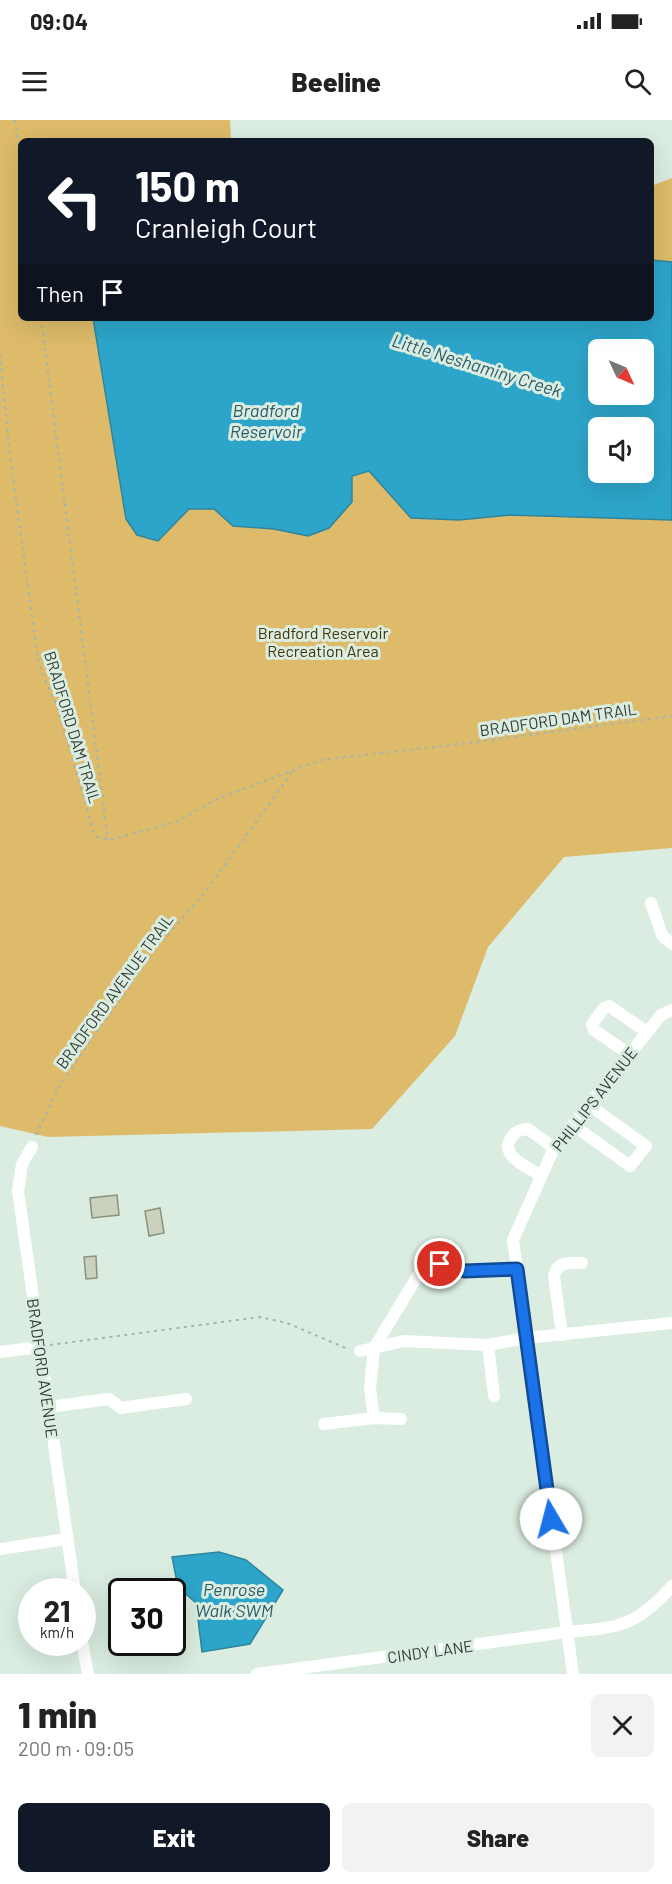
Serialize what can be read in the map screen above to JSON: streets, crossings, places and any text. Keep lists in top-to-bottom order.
{
  "streets": {
    "street": ["PHILLIPS AVENUE", "BRADFORD AVENUE", "CINDY LANE"],
    "path": ["BRADFORD DAM TRAIL", "BRADFORD AVENUE TRAIL"]
  },
  "crossings": [
    ["BRADFORD DAM TRAIL", "BRADFORD AVENUE TRAIL"],
    ["BRADFORD AVENUE TRAIL", "BRADFORD AVENUE"],
    ["PHILLIPS AVENUE", "CINDY LANE"]
  ],
  "water": ["Little Neshaminy Creek", "Bradford Reservoir", "Penrose Walk SWM"],
  "parks": ["Bradford Reservoir Recreation Area"],
  "north": "bottom right",
  "page": {
    "status": "09:04",
    "header": "Beeline",
    "turn": ["150 m", "Cranleigh Court"],
    "then": "Then",
    "speed": "21 km/h",
    "limit": "30",
    "heading": ["1 min", "200 m · 09:05"],
    "buttons": ["Exit", "Share"]
  }
}
